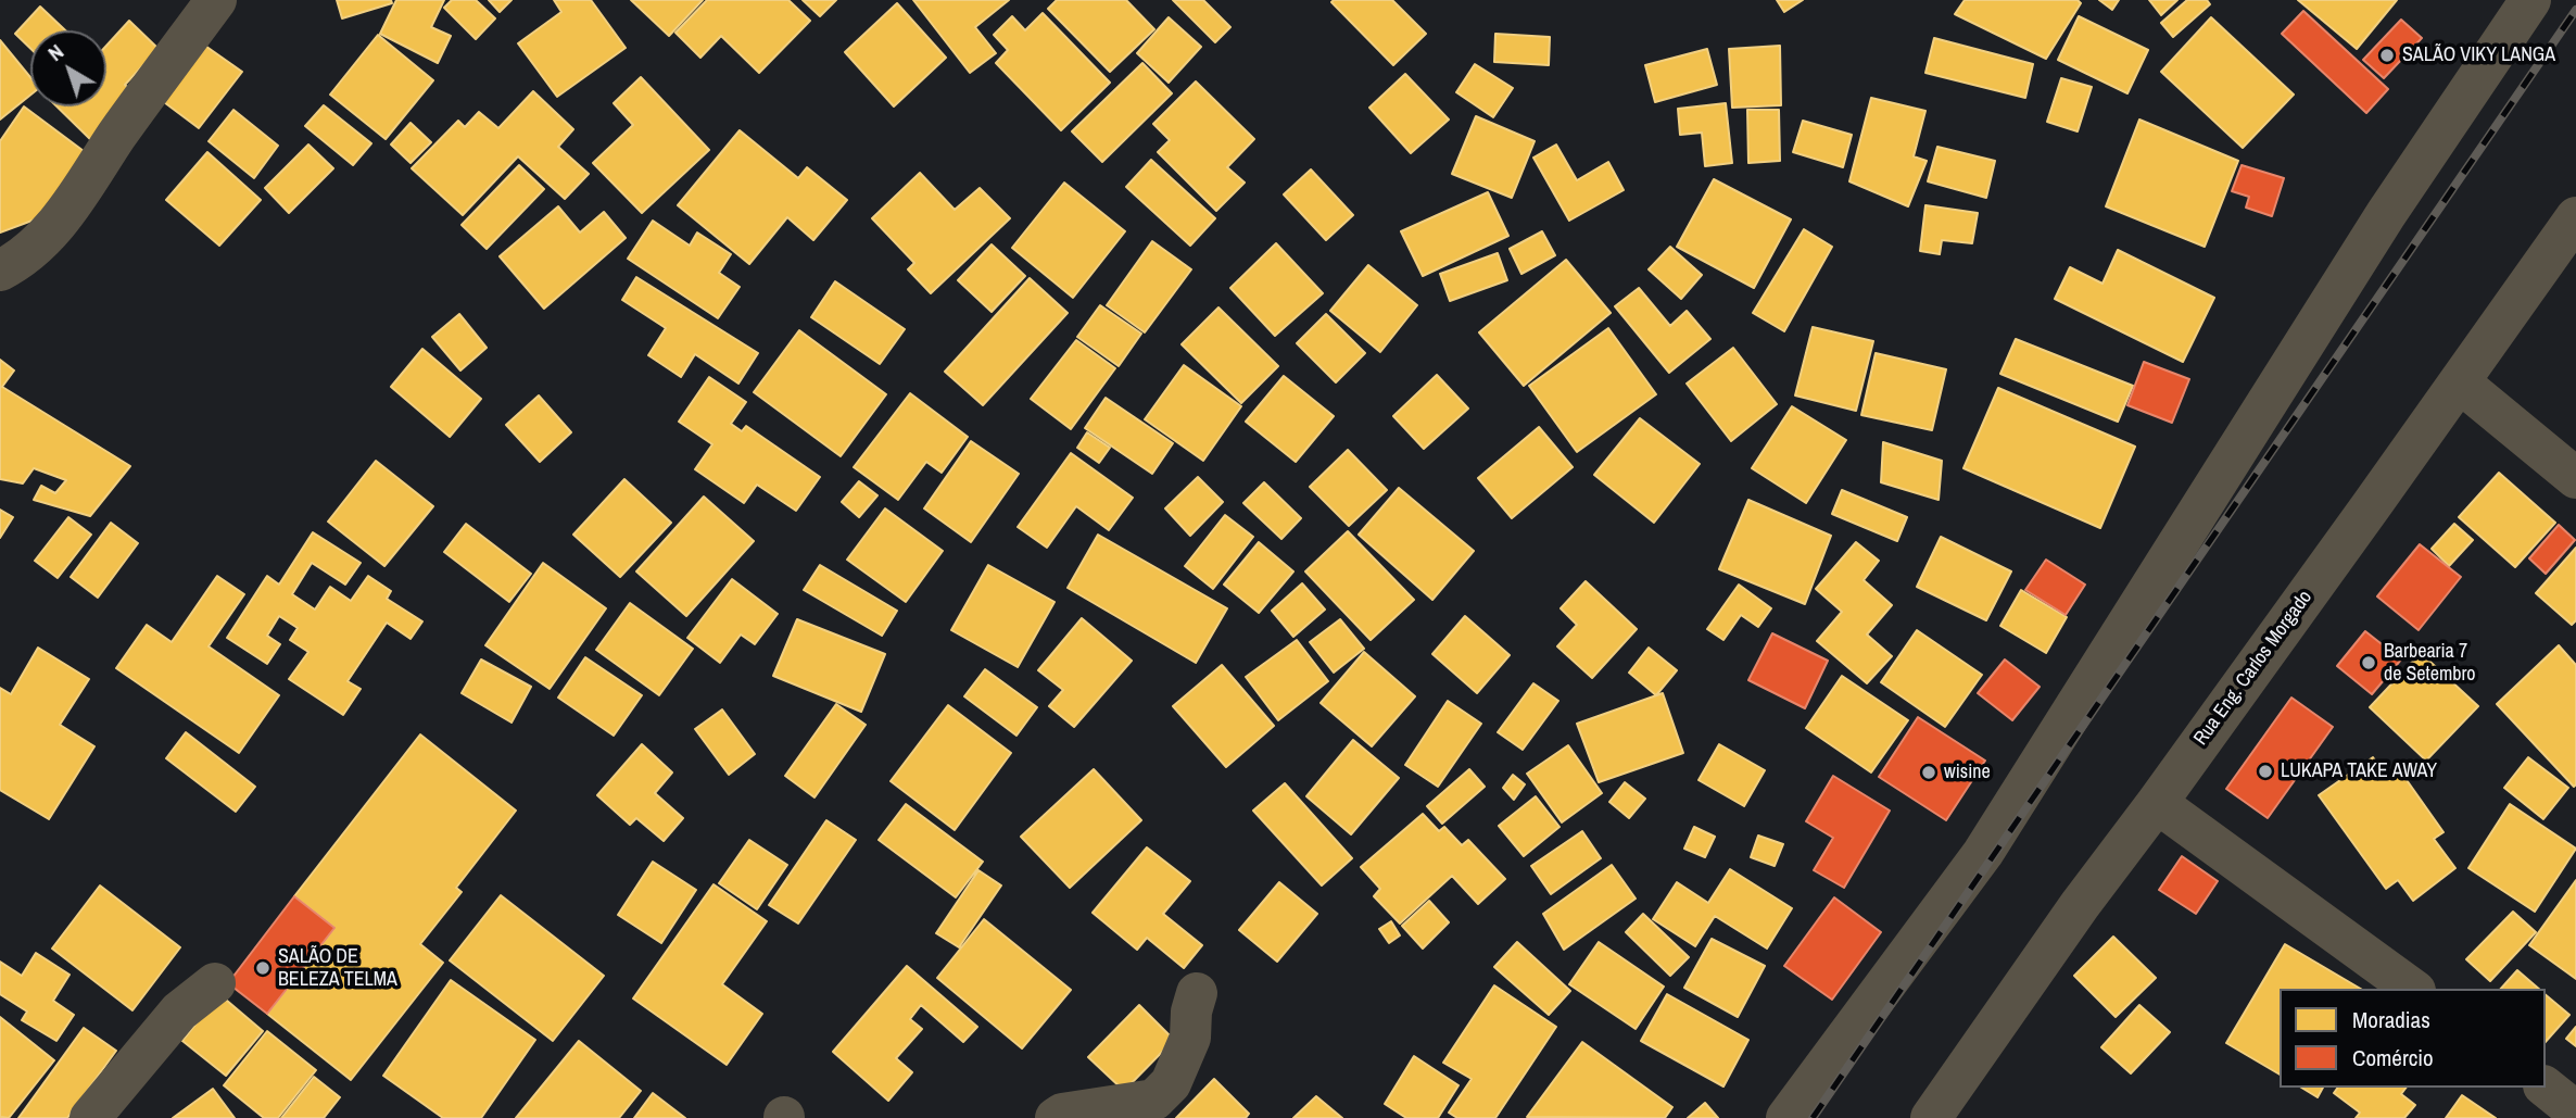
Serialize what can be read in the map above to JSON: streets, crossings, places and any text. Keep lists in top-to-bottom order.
{
  "streets": {
    "street": ["Rua Eng. Carlos Morgado"]
  },
  "places": [
    "SALÃO VIKY LANGA",
    "Barbearia 7 de Setembro",
    "LUKAPA TAKE AWAY",
    "wisine",
    "SALÃO DE BELEZA TELMA"
  ],
  "legend": ["Moradias", "Comércio"],
  "north": "top left"
}
